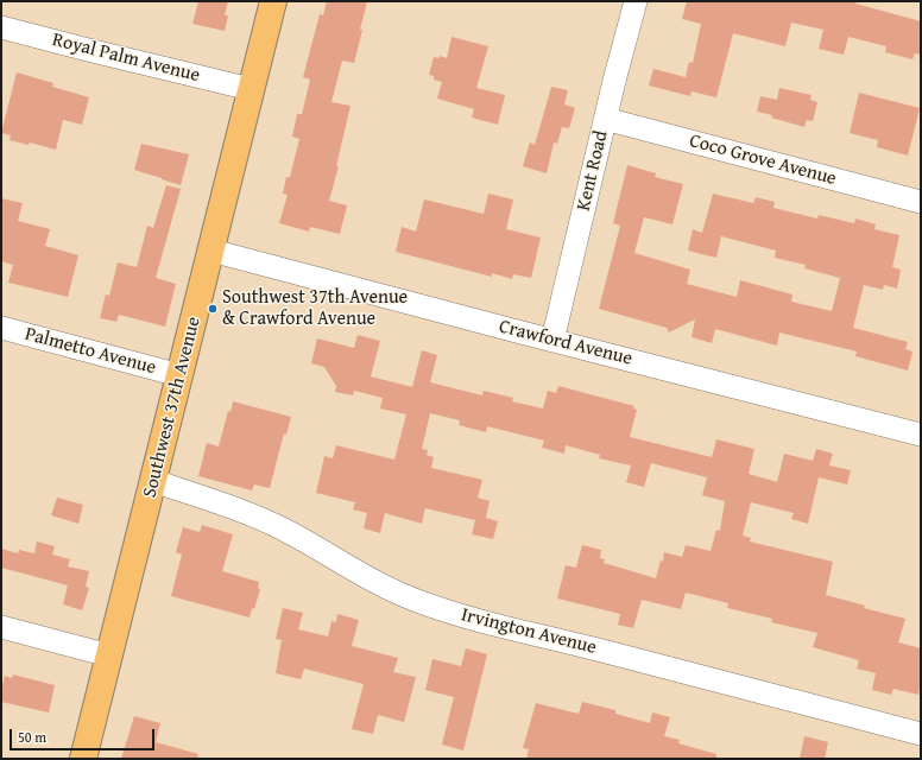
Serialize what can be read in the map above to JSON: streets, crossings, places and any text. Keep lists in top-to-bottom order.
{
  "streets": {
    "main road": ["Southwest 37th Avenue"],
    "street": [
      "Royal Palm Avenue",
      "Coco Grove Avenue",
      "Kent Road",
      "Crawford Avenue",
      "Palmetto Avenue",
      "Irvington Avenue"
    ]
  },
  "crossings": [
    ["Royal Palm Avenue", "Southwest 37th Avenue"],
    ["Coco Grove Avenue", "Kent Road"],
    ["Kent Road", "Crawford Avenue"],
    ["Crawford Avenue", "Southwest 37th Avenue"],
    ["Palmetto Avenue", "Southwest 37th Avenue"],
    ["Southwest 37th Avenue", "Irvington Avenue"]
  ],
  "places": ["Southwest 37th Avenue & Crawford Avenue"],
  "scale_bar": "50 m"
}
